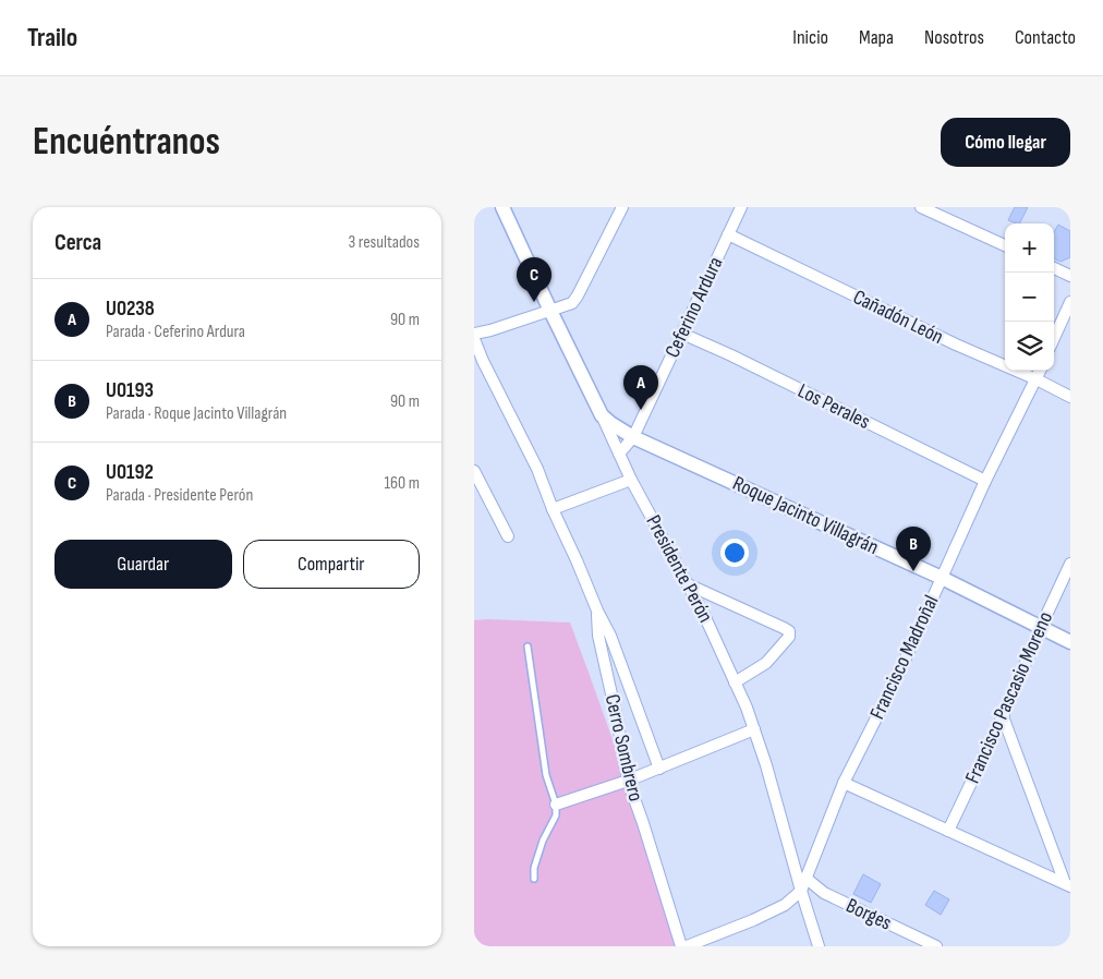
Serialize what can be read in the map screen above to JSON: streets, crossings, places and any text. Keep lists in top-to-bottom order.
{
  "streets": {
    "street": [
      "Ceferino Ardura",
      "Cañadón León",
      "Los Perales",
      "Roque Jacinto Villagrán",
      "Presidente Perón",
      "Francisco Madroñal",
      "Francisco Pascasio Moreno",
      "Cerro Sombrero",
      "Borges"
    ]
  },
  "crossings": [
    ["Ceferino Ardura", "Cañadón León"],
    ["Ceferino Ardura", "Los Perales"],
    ["Ceferino Ardura", "Roque Jacinto Villagrán"],
    ["Ceferino Ardura", "Presidente Perón"],
    ["Cañadón León", "Francisco Madroñal"],
    ["Los Perales", "Francisco Madroñal"],
    ["Roque Jacinto Villagrán", "Presidente Perón"],
    ["Roque Jacinto Villagrán", "Francisco Madroñal"],
    ["Roque Jacinto Villagrán", "Francisco Pascasio Moreno"],
    ["Presidente Perón", "Francisco Madroñal"],
    ["Francisco Madroñal", "Borges"]
  ],
  "page": {
    "header": "Trailo",
    "nav": [
      "Inicio",
      "Mapa",
      "Nosotros",
      "Contacto"
    ],
    "buttons": [
      "Cómo llegar",
      ["Guardar", "Compartir"]
    ],
    "title": "Encuéntranos",
    "heading": ["Cerca", "3 resultados"],
    "map_buttons": ["+", "−"],
    "pins": ["C", "A", "B"],
    "list": [
      {
        "mark": "A",
        "name": "U0238",
        "note": "Parada · Ceferino Ardura",
        "value": "90 m"
      },
      {
        "mark": "B",
        "name": "U0193",
        "note": "Parada · Roque Jacinto Villagrán",
        "value": "90 m"
      },
      {
        "mark": "C",
        "name": "U0192",
        "note": "Parada · Presidente Perón",
        "value": "160 m"
      }
    ]
  }
}
